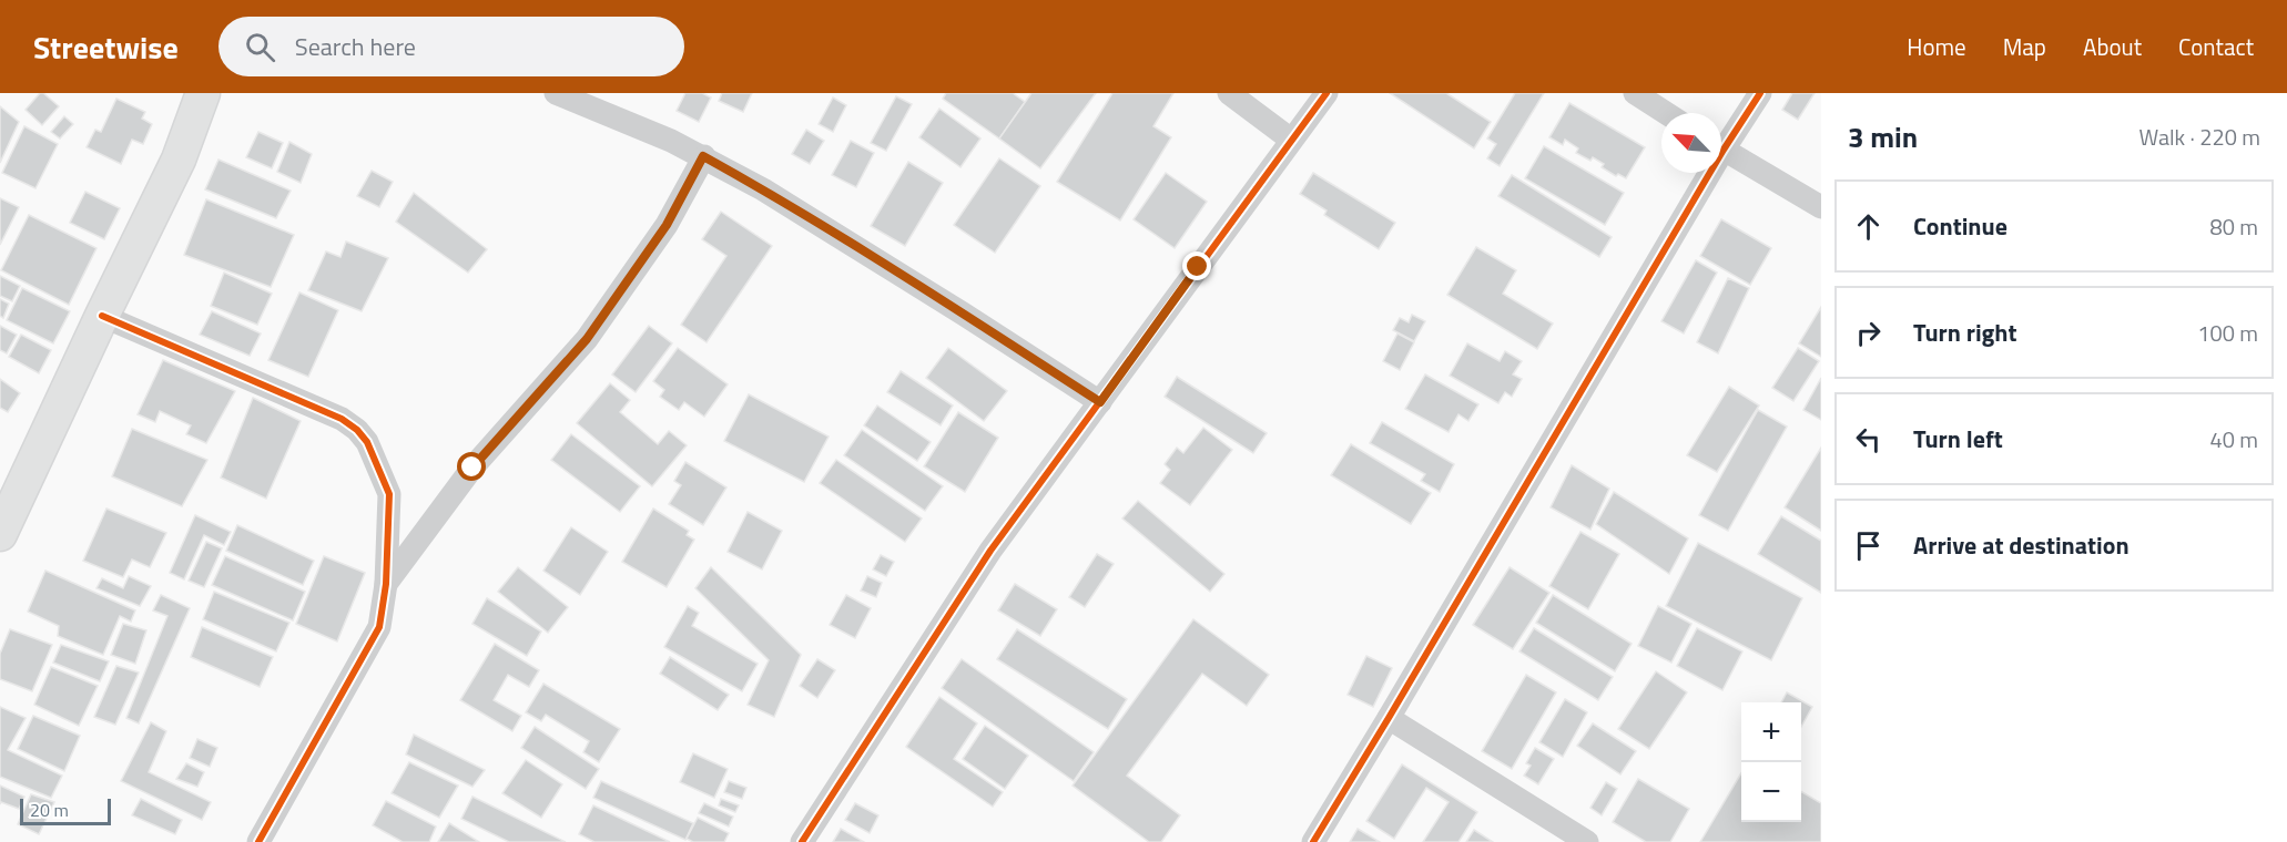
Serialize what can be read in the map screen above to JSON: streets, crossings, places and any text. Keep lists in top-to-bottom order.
{
  "scale_bar": "20 m",
  "north": "top left",
  "page": {
    "header": "Streetwise",
    "search": "Search here",
    "nav": [
      "Home",
      "Map",
      "About",
      "Contact"
    ],
    "heading": ["3 min", "Walk · 220 m"],
    "list": [
      ["Continue", "80 m"],
      ["Turn right", "100 m"],
      ["Turn left", "40 m"],
      "Arrive at destination"
    ],
    "map_buttons": ["+", "−"],
    "scale": "20 m"
  }
}
